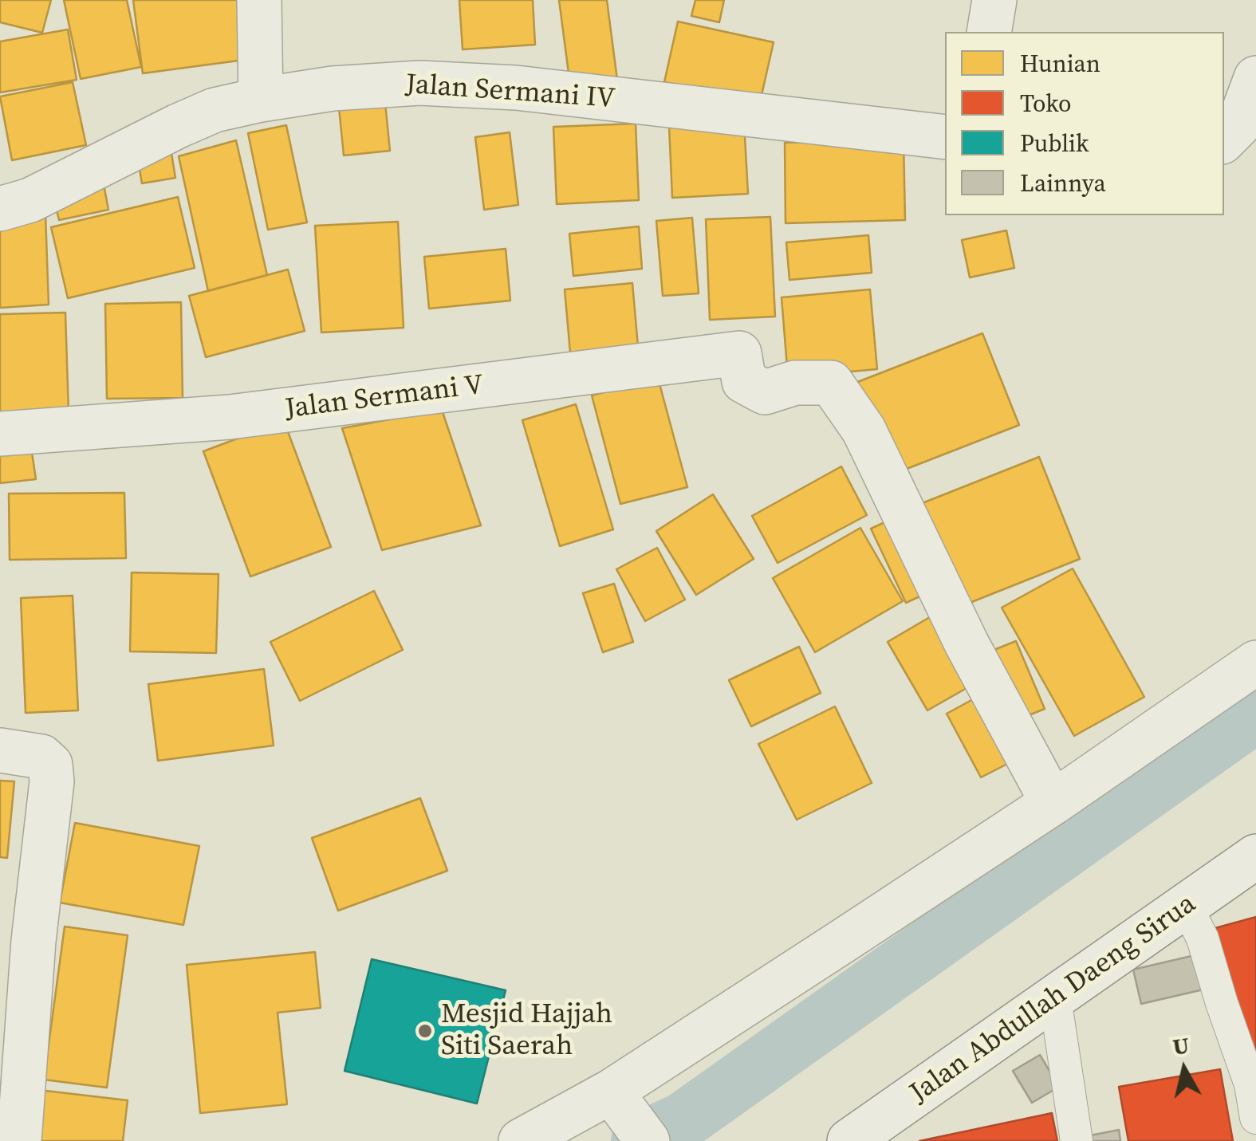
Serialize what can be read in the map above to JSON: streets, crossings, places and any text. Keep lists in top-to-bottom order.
{
  "streets": {
    "street": ["Jalan Sermani IV", "Jalan Sermani V", "Jalan Abdullah Daeng Sirua"]
  },
  "places": ["Mesjid Hajjah Siti Saerah"],
  "legend": [
    "Hunian",
    "Toko",
    "Publik",
    "Lainnya"
  ],
  "north": "top"
}
